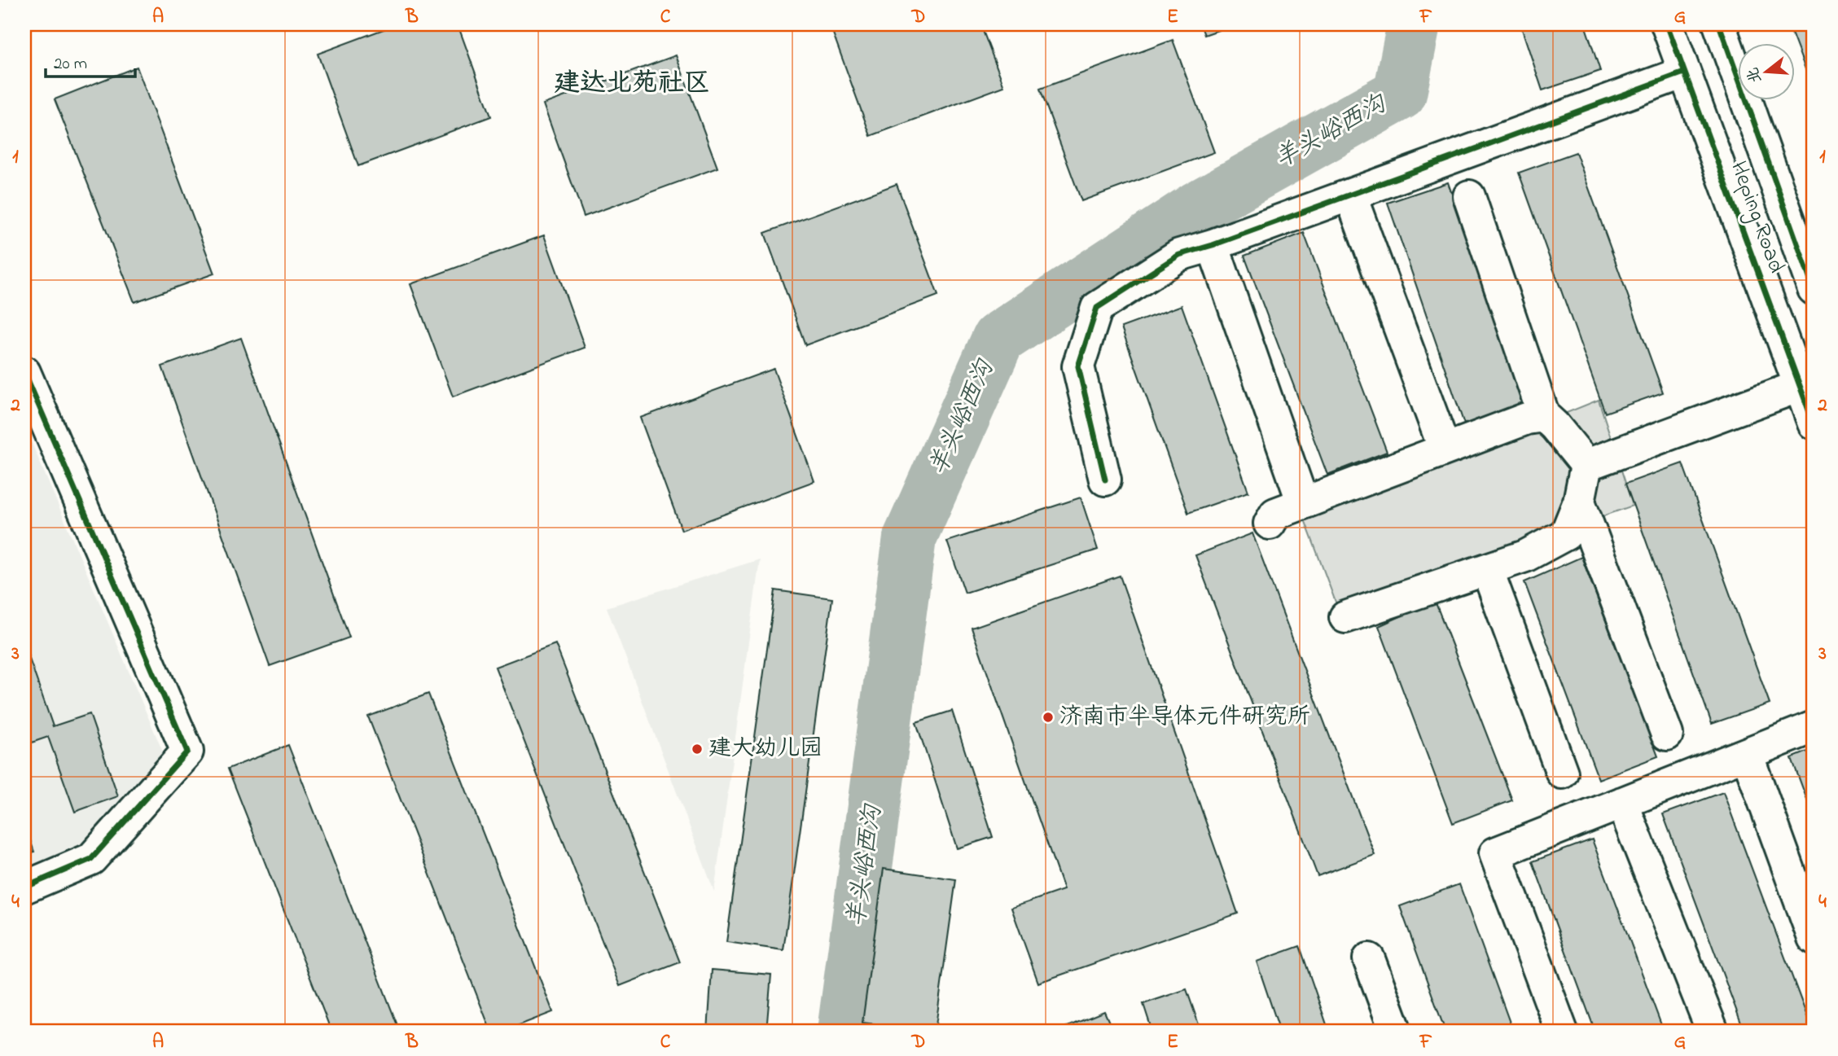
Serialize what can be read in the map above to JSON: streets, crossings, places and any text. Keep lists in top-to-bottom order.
{
  "streets": {
    "street": ["Heping Road"]
  },
  "districts": ["建达北苑社区"],
  "water": ["羊头峪西沟"],
  "places": ["济南市半导体元件研究所", "建大幼儿园"],
  "scale_bar": "20 m",
  "north": "left",
  "grid": {
    "columns": [
      "A",
      "B",
      "C",
      "D",
      "E",
      "F",
      "G"
    ],
    "rows": [
      "1",
      "2",
      "3",
      "4"
    ]
  }
}
